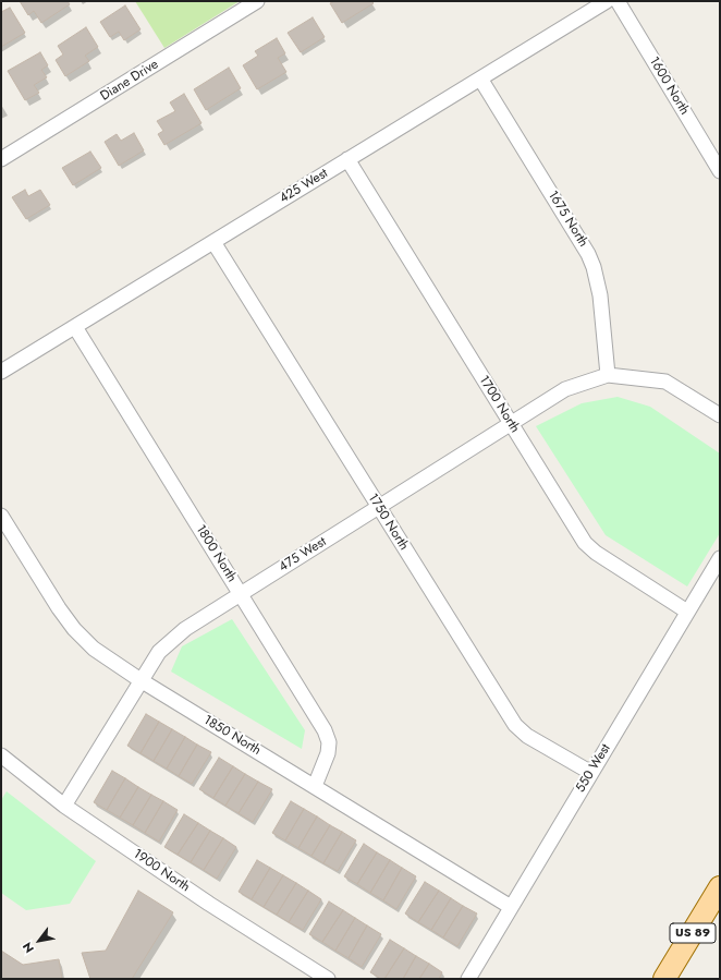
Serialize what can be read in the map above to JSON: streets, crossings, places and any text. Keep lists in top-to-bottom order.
{
  "streets": {
    "main road": ["US 89"],
    "street": [
      "Diane Drive",
      "1600 North",
      "425 West",
      "1675 North",
      "1700 North",
      "1750 North",
      "1800 North",
      "475 West",
      "1850 North",
      "550 West",
      "1900 North"
    ]
  },
  "crossings": [
    ["425 West", "1675 North"],
    ["425 West", "1700 North"],
    ["425 West", "1750 North"],
    ["425 West", "1800 North"],
    ["1675 North", "475 West"],
    ["1700 North", "475 West"],
    ["1700 North", "550 West"],
    ["1750 North", "475 West"],
    ["1750 North", "550 West"],
    ["1800 North", "475 West"],
    ["1800 North", "1850 North"],
    ["475 West", "1850 North"],
    ["475 West", "1900 North"],
    ["1850 North", "550 West"]
  ],
  "north": "bottom left"
}
